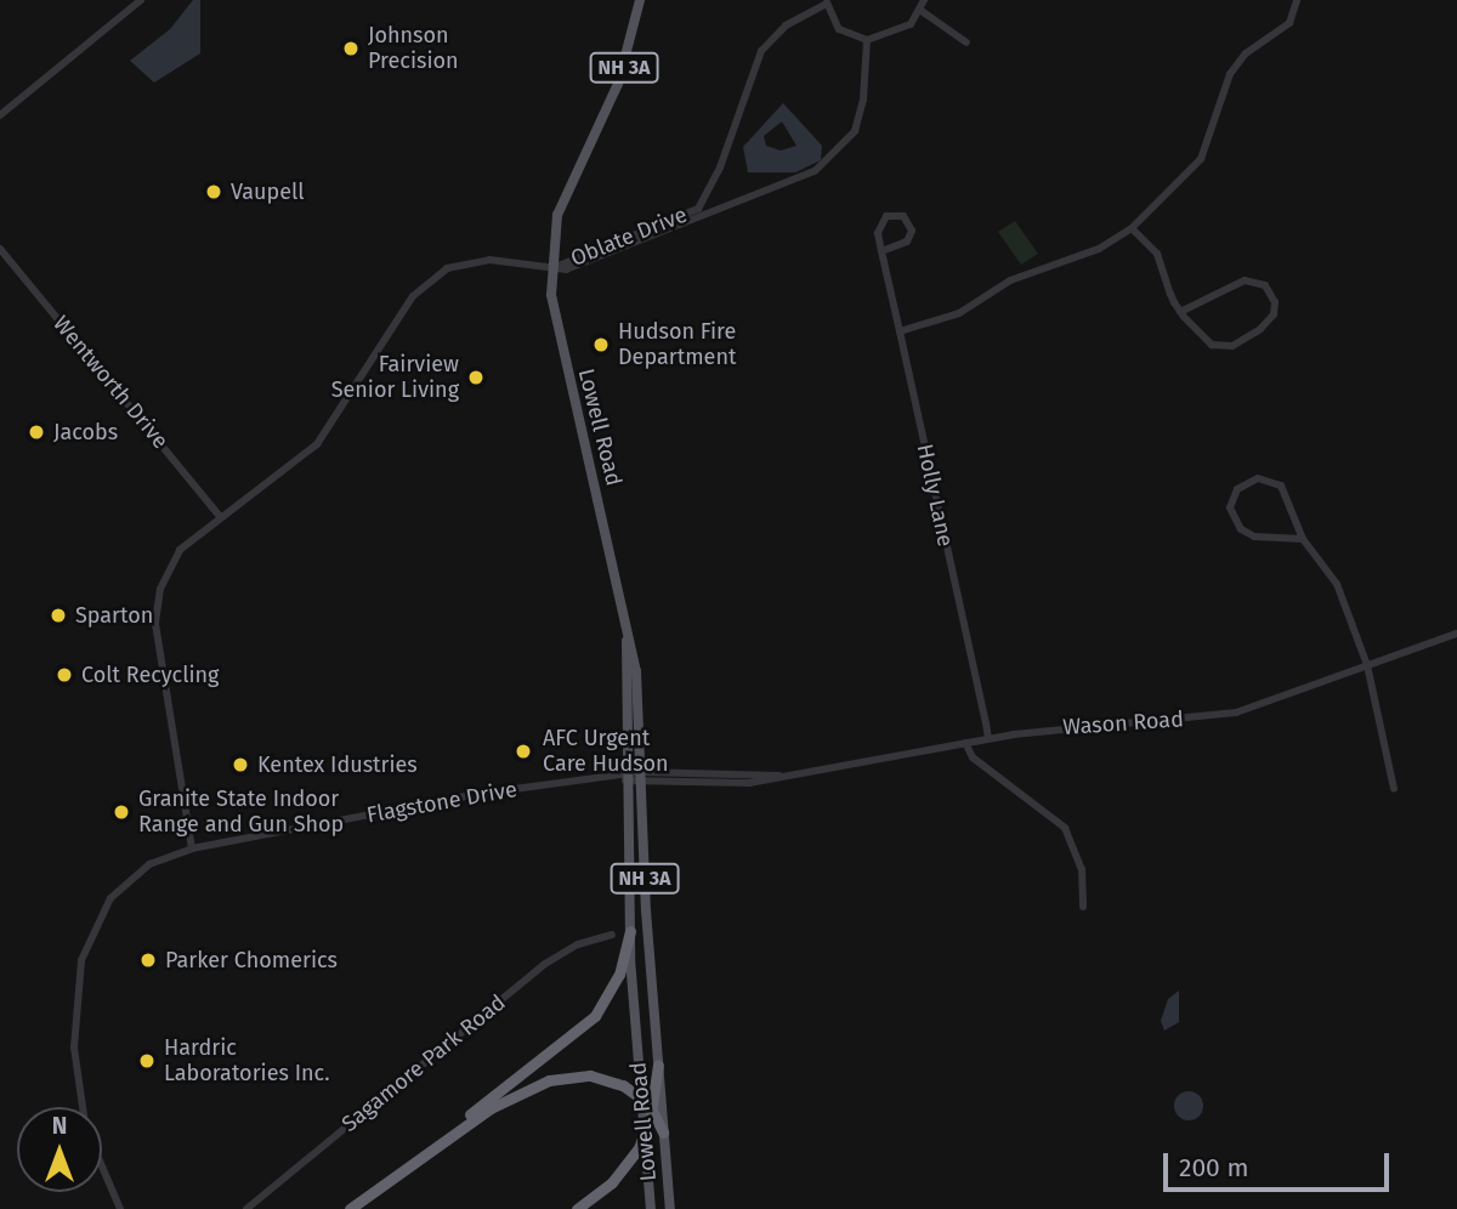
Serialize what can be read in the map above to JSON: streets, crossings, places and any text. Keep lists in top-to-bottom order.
{
  "streets": {
    "main road": ["NH 3A", "Lowell Road"],
    "street": [
      "Oblate Drive",
      "Wentworth Drive",
      "Holly Lane",
      "Wason Road",
      "Flagstone Drive",
      "Sagamore Park Road"
    ]
  },
  "crossings": [
    ["Oblate Drive", "Lowell Road"],
    ["Lowell Road", "Wason Road"],
    ["Lowell Road", "Flagstone Drive"],
    ["Holly Lane", "Wason Road"],
    ["Wason Road", "Flagstone Drive"]
  ],
  "places": [
    "Johnson Precision",
    "Vaupell",
    "Hudson Fire Department",
    "Fairview Senior Living",
    "Jacobs",
    "Sparton",
    "Colt Recycling",
    "AFC Urgent Care Hudson",
    "Kentex Idustries",
    "Granite State Indoor Range and Gun Shop",
    "Parker Chomerics",
    "Hardric Laboratories Inc."
  ],
  "scale_bar": "200 m",
  "north": "top"
}
